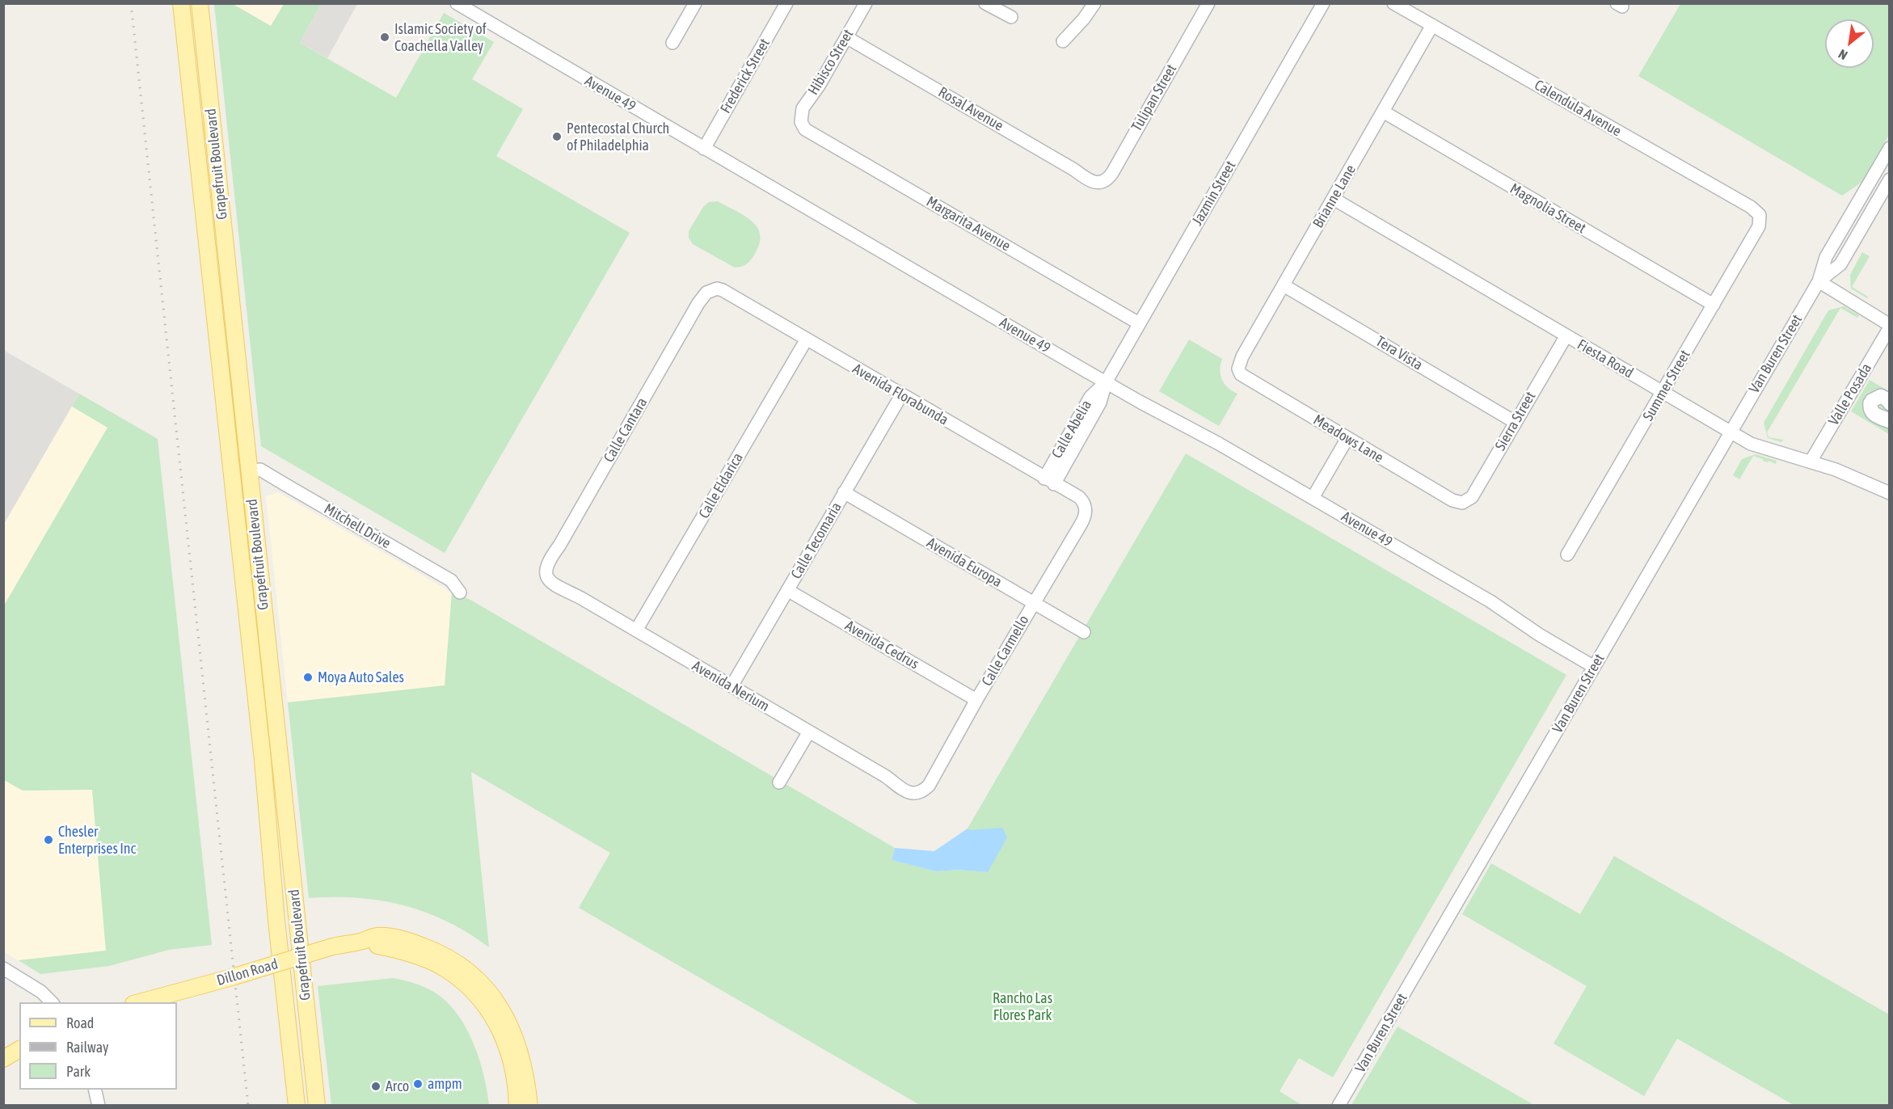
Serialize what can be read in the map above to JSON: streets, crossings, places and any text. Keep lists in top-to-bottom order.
{
  "streets": {
    "main road": ["Grapefruit Boulevard", "Dillon Road"],
    "street": [
      "Hibisco Street",
      "Frederick Street",
      "Avenue 49",
      "Tulipan Street",
      "Calendula Avenue",
      "Rosal Avenue",
      "Jazmin Street",
      "Brianne Lane",
      "Magnolia Street",
      "Margarita Avenue",
      "Tera Vista",
      "Van Buren Street",
      "Fiesta Road",
      "Summer Street",
      "Avenida Florabunda",
      "Valle Posada",
      "Sierra Street",
      "Calle Abelia",
      "Calle Cantara",
      "Meadows Lane",
      "Calle Eldarica",
      "Mitchell Drive",
      "Calle Tecomaria",
      "Avenida Europa",
      "Avenida Cedrus",
      "Calle Carmello",
      "Avenida Nerium"
    ]
  },
  "crossings": [
    ["Hibisco Street", "Rosal Avenue"],
    ["Hibisco Street", "Margarita Avenue"],
    ["Frederick Street", "Avenue 49"],
    ["Avenue 49", "Jazmin Street"],
    ["Avenue 49", "Van Buren Street"],
    ["Avenue 49", "Calle Abelia"],
    ["Tulipan Street", "Rosal Avenue"],
    ["Calendula Avenue", "Brianne Lane"],
    ["Calendula Avenue", "Summer Street"],
    ["Grapefruit Boulevard", "Mitchell Drive"],
    ["Jazmin Street", "Margarita Avenue"],
    ["Jazmin Street", "Calle Abelia"],
    ["Brianne Lane", "Magnolia Street"],
    ["Brianne Lane", "Tera Vista"],
    ["Brianne Lane", "Fiesta Road"],
    ["Brianne Lane", "Meadows Lane"],
    ["Magnolia Street", "Summer Street"],
    ["Tera Vista", "Sierra Street"],
    ["Van Buren Street", "Fiesta Road"],
    ["Fiesta Road", "Summer Street"],
    ["Fiesta Road", "Valle Posada"],
    ["Fiesta Road", "Sierra Street"],
    ["Avenida Florabunda", "Calle Abelia"],
    ["Avenida Florabunda", "Calle Cantara"],
    ["Avenida Florabunda", "Calle Eldarica"],
    ["Avenida Florabunda", "Calle Tecomaria"],
    ["Avenida Florabunda", "Calle Carmello"],
    ["Sierra Street", "Meadows Lane"],
    ["Calle Cantara", "Avenida Nerium"],
    ["Calle Eldarica", "Avenida Nerium"],
    ["Calle Tecomaria", "Avenida Europa"],
    ["Calle Tecomaria", "Avenida Cedrus"],
    ["Calle Tecomaria", "Avenida Nerium"],
    ["Avenida Europa", "Calle Carmello"],
    ["Avenida Cedrus", "Calle Carmello"],
    ["Calle Carmello", "Avenida Nerium"]
  ],
  "parks": ["Rancho Las Flores Park"],
  "places": [
    "Islamic Society of Coachella Valley",
    "Pentecostal Church of Philadelphia",
    "Moya Auto Sales",
    "Chesler Enterprises Inc",
    "ampm",
    "Arco"
  ],
  "legend": ["Road", "Railway", "Park"],
  "north": "bottom left"
}
